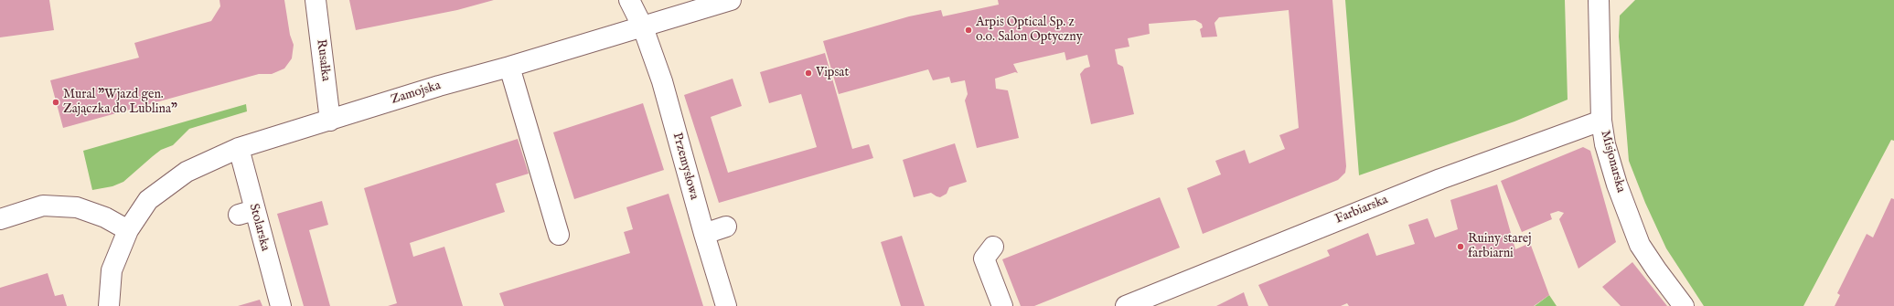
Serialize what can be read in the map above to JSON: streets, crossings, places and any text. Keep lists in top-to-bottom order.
{
  "streets": {
    "street": [
      "Rusałka",
      "Zamojska",
      "Misjonarska",
      "Przemysłowa",
      "Farbiarska",
      "Stolarska"
    ]
  },
  "crossings": [
    ["Rusałka", "Zamojska"],
    ["Zamojska", "Przemysłowa"],
    ["Zamojska", "Stolarska"],
    ["Misjonarska", "Farbiarska"]
  ],
  "places": [
    "Arpis Optical Sp. z o.o. Salon Optyczny",
    "Vipsat",
    "Mural \"Wjazd gen. Zajączka do Lublina\"",
    "Ruiny starej farbiarni"
  ]
}
